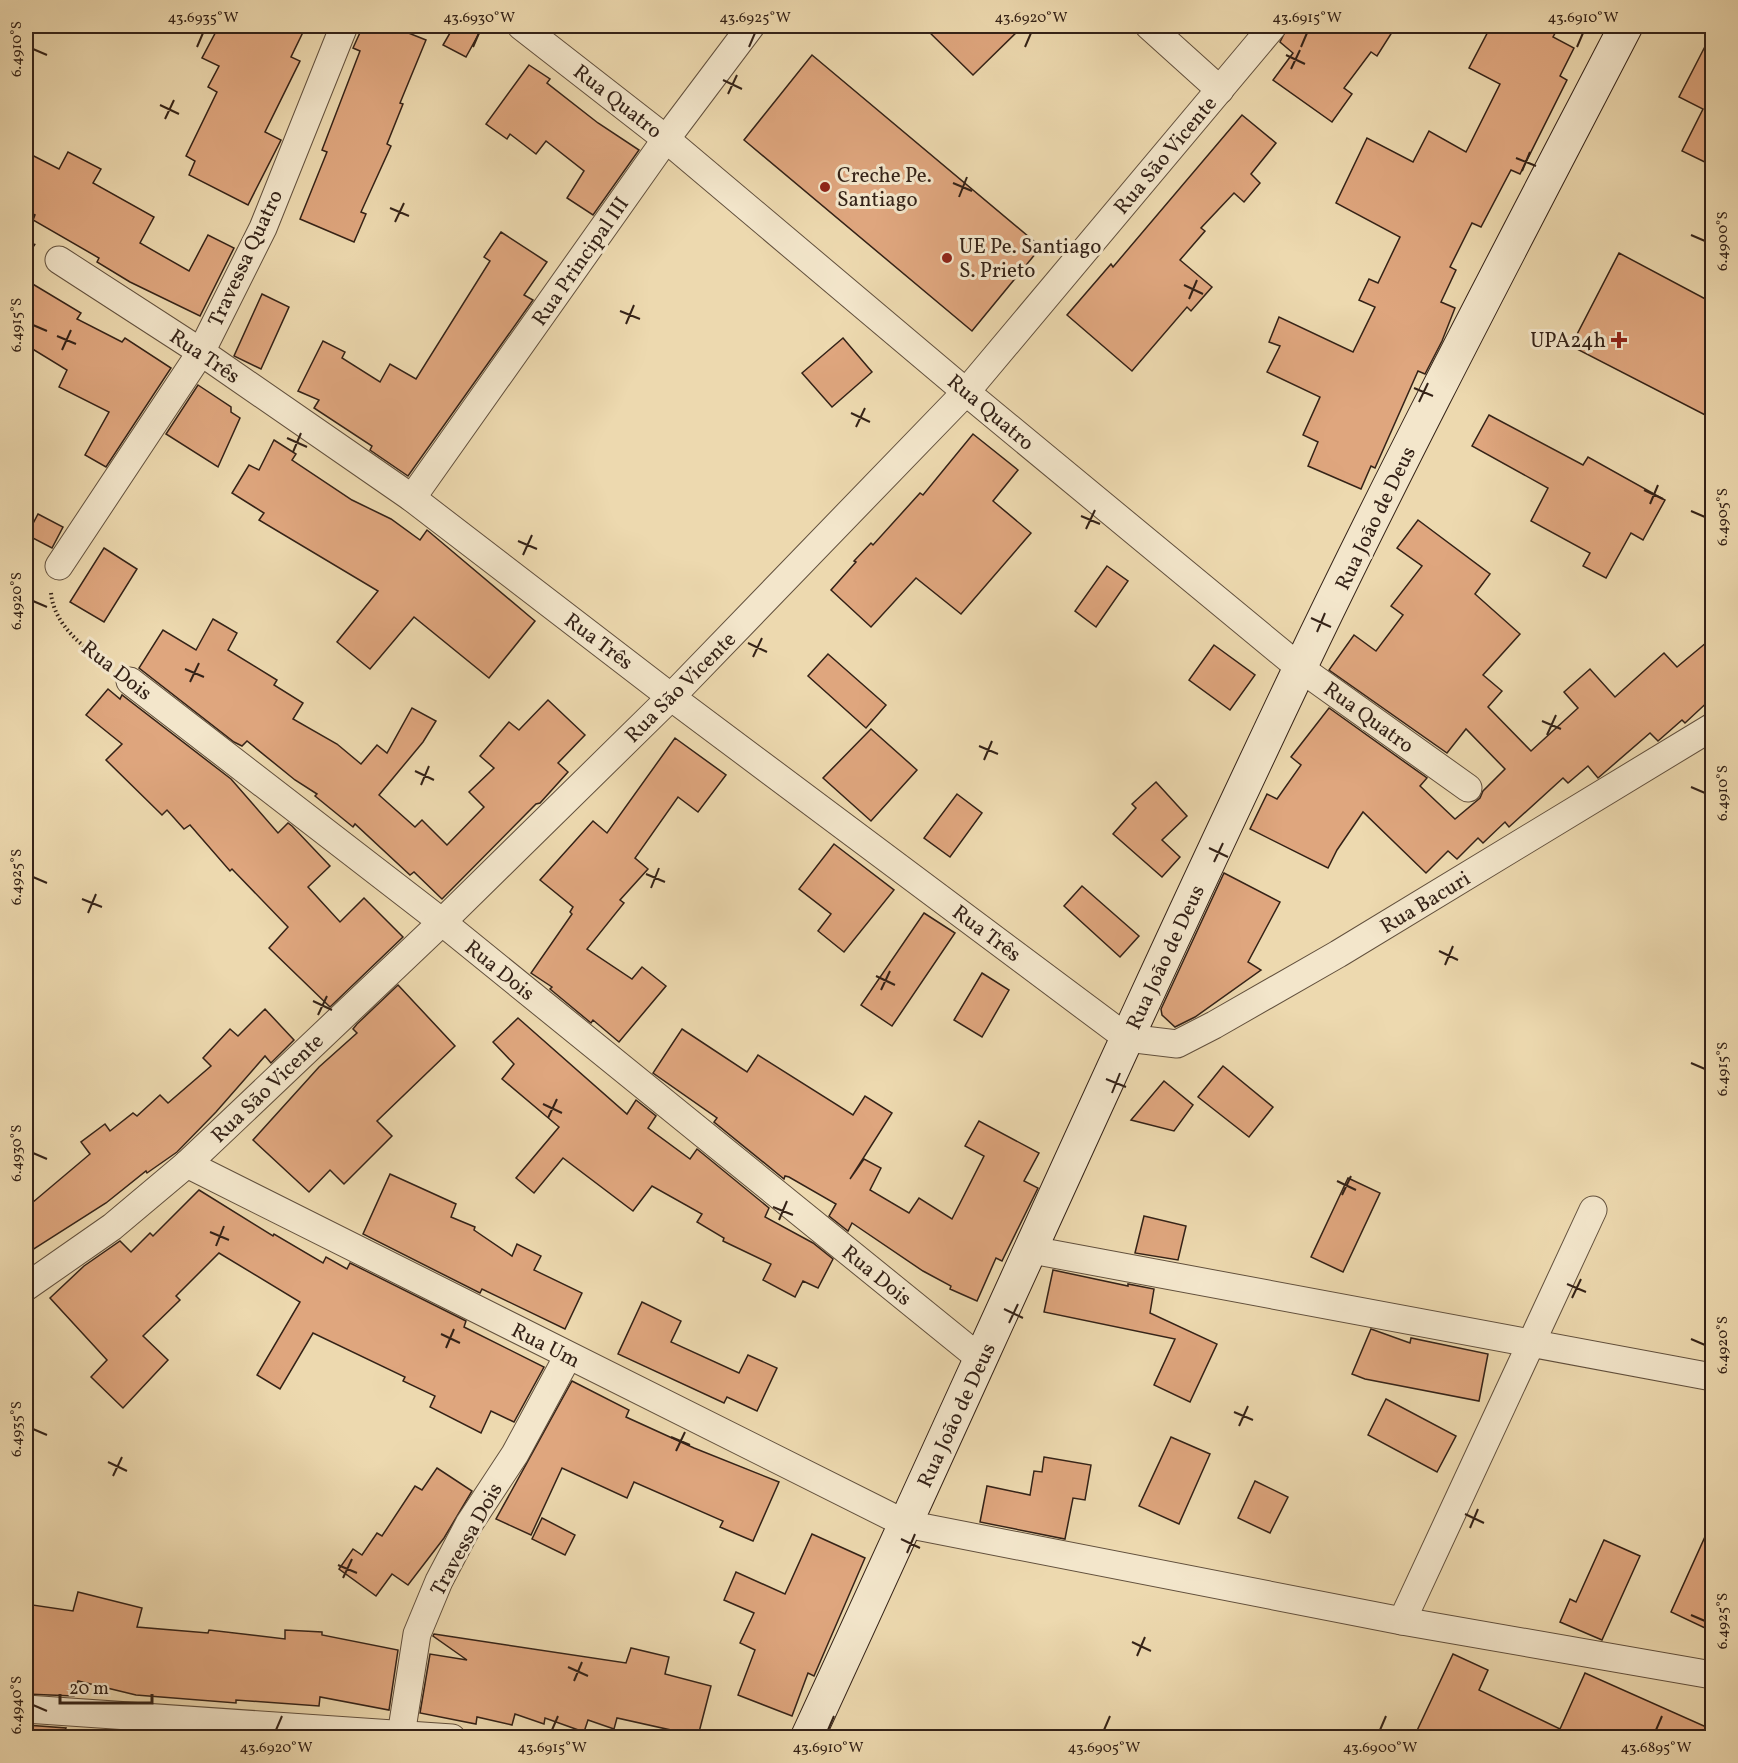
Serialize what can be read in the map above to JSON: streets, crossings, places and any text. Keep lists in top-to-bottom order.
{
  "streets": {
    "street": [
      "Rua Quatro",
      "Rua São Vicente",
      "Travessa Quatro",
      "Rua Principal III",
      "Rua Três",
      "Rua João de Deus",
      "Rua Dois",
      "Rua Bacuri",
      "Rua Um",
      "Travessa Dois"
    ]
  },
  "crossings": [
    ["Rua Quatro", "Rua São Vicente"],
    ["Rua Quatro", "Rua Principal III"],
    ["Rua Quatro", "Rua João de Deus"],
    ["Rua São Vicente", "Rua Três"],
    ["Rua São Vicente", "Rua Dois"],
    ["Rua São Vicente", "Rua Um"],
    ["Travessa Quatro", "Rua Três"],
    ["Travessa Quatro", "Rua Dois"],
    ["Rua Principal III", "Rua Três"],
    ["Rua Três", "Rua João de Deus"],
    ["Rua Três", "Rua Bacuri"],
    ["Rua João de Deus", "Rua Dois"],
    ["Rua João de Deus", "Rua Bacuri"],
    ["Rua João de Deus", "Rua Um"],
    ["Rua Um", "Travessa Dois"]
  ],
  "places": {
    "other": ["Creche Pe. Santiago", "UE Pe. Santiago S. Prieto"],
    "health": ["UPA24h"]
  },
  "scale_bar": "20 m",
  "coordinates": [
    "43.6935°W",
    "43.6930°W",
    "43.6925°W",
    "43.6920°W",
    "43.6915°W",
    "43.6910°W",
    "6.4910°S",
    "6.4900°S",
    "6.4915°S",
    "6.4905°S",
    "6.4920°S",
    "6.4925°S",
    "6.4930°S",
    "6.4935°S",
    "6.4940°S",
    "43.6905°W",
    "43.6900°W",
    "43.6895°W"
  ]
}
